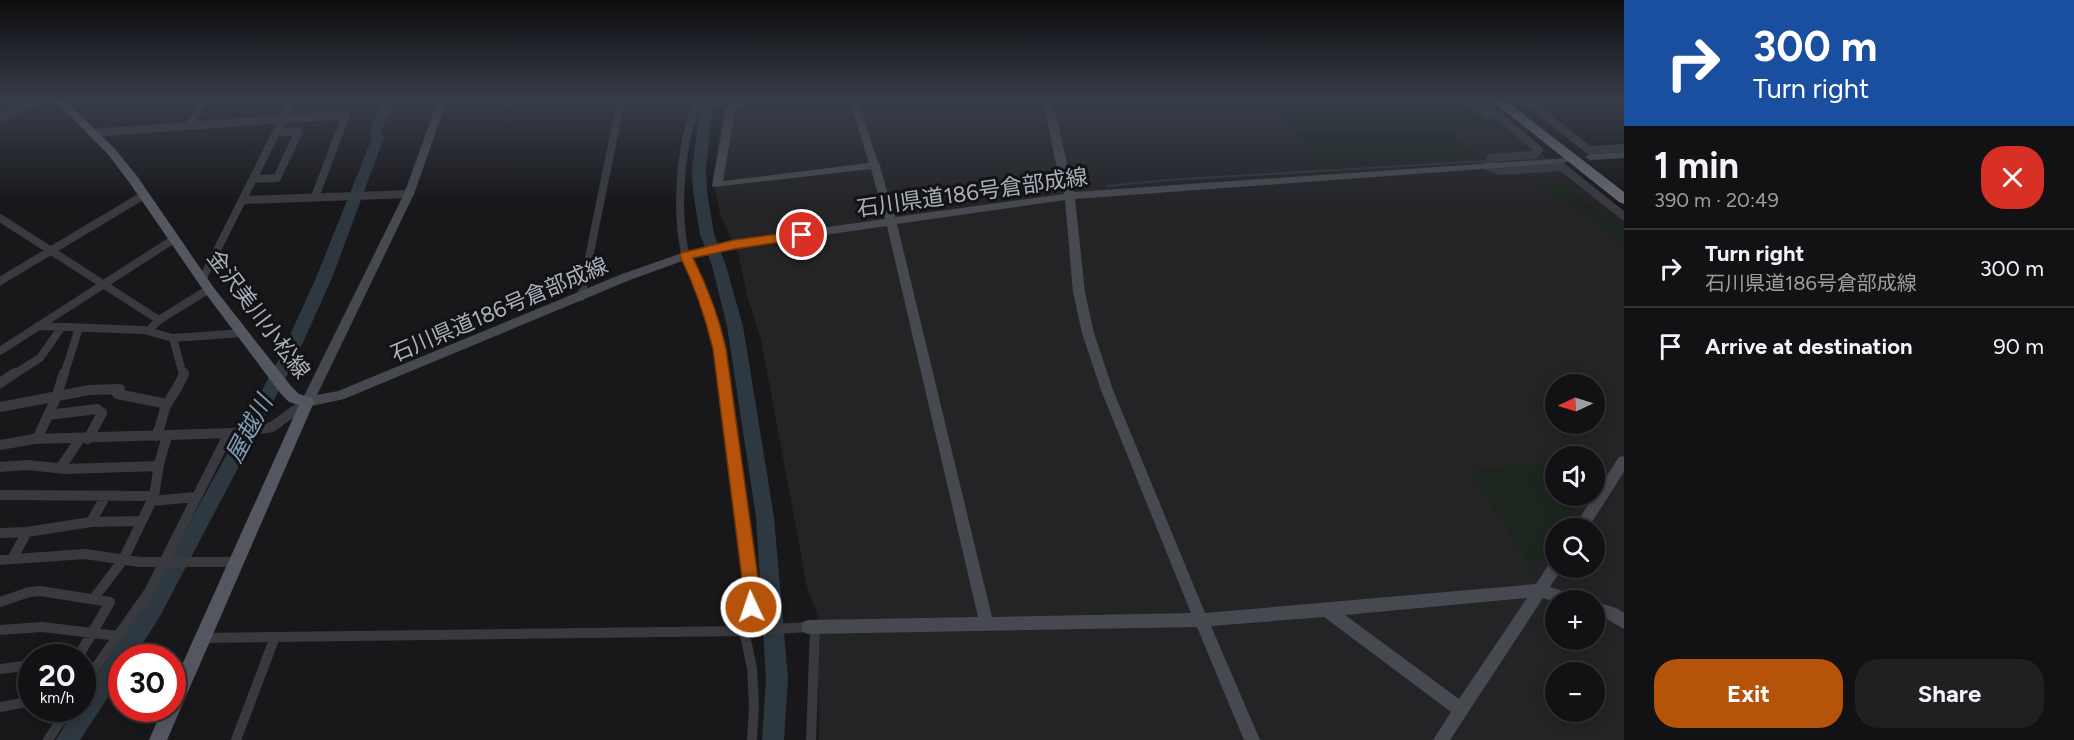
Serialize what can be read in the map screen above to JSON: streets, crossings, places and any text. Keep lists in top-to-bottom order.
{
  "streets": {
    "main road": ["金沢美川小松線"],
    "street": ["石川県道186号倉部成線"]
  },
  "crossings": [
    ["石川県道186号倉部成線", "金沢美川小松線"]
  ],
  "water": ["屋越川"],
  "north": "left",
  "page": {
    "turn": ["300 m", "Turn right"],
    "heading": ["1 min", "390 m · 20:49"],
    "list": [
      {
        "name": "Turn right",
        "note": "石川県道186号倉部成線",
        "value": "300 m"
      },
      {
        "name": "Arrive at destination",
        "value": "90 m"
      }
    ],
    "map_buttons": ["+", "−"],
    "speed": "20 km/h",
    "limit": "30",
    "buttons": ["Exit", "Share"]
  }
}
